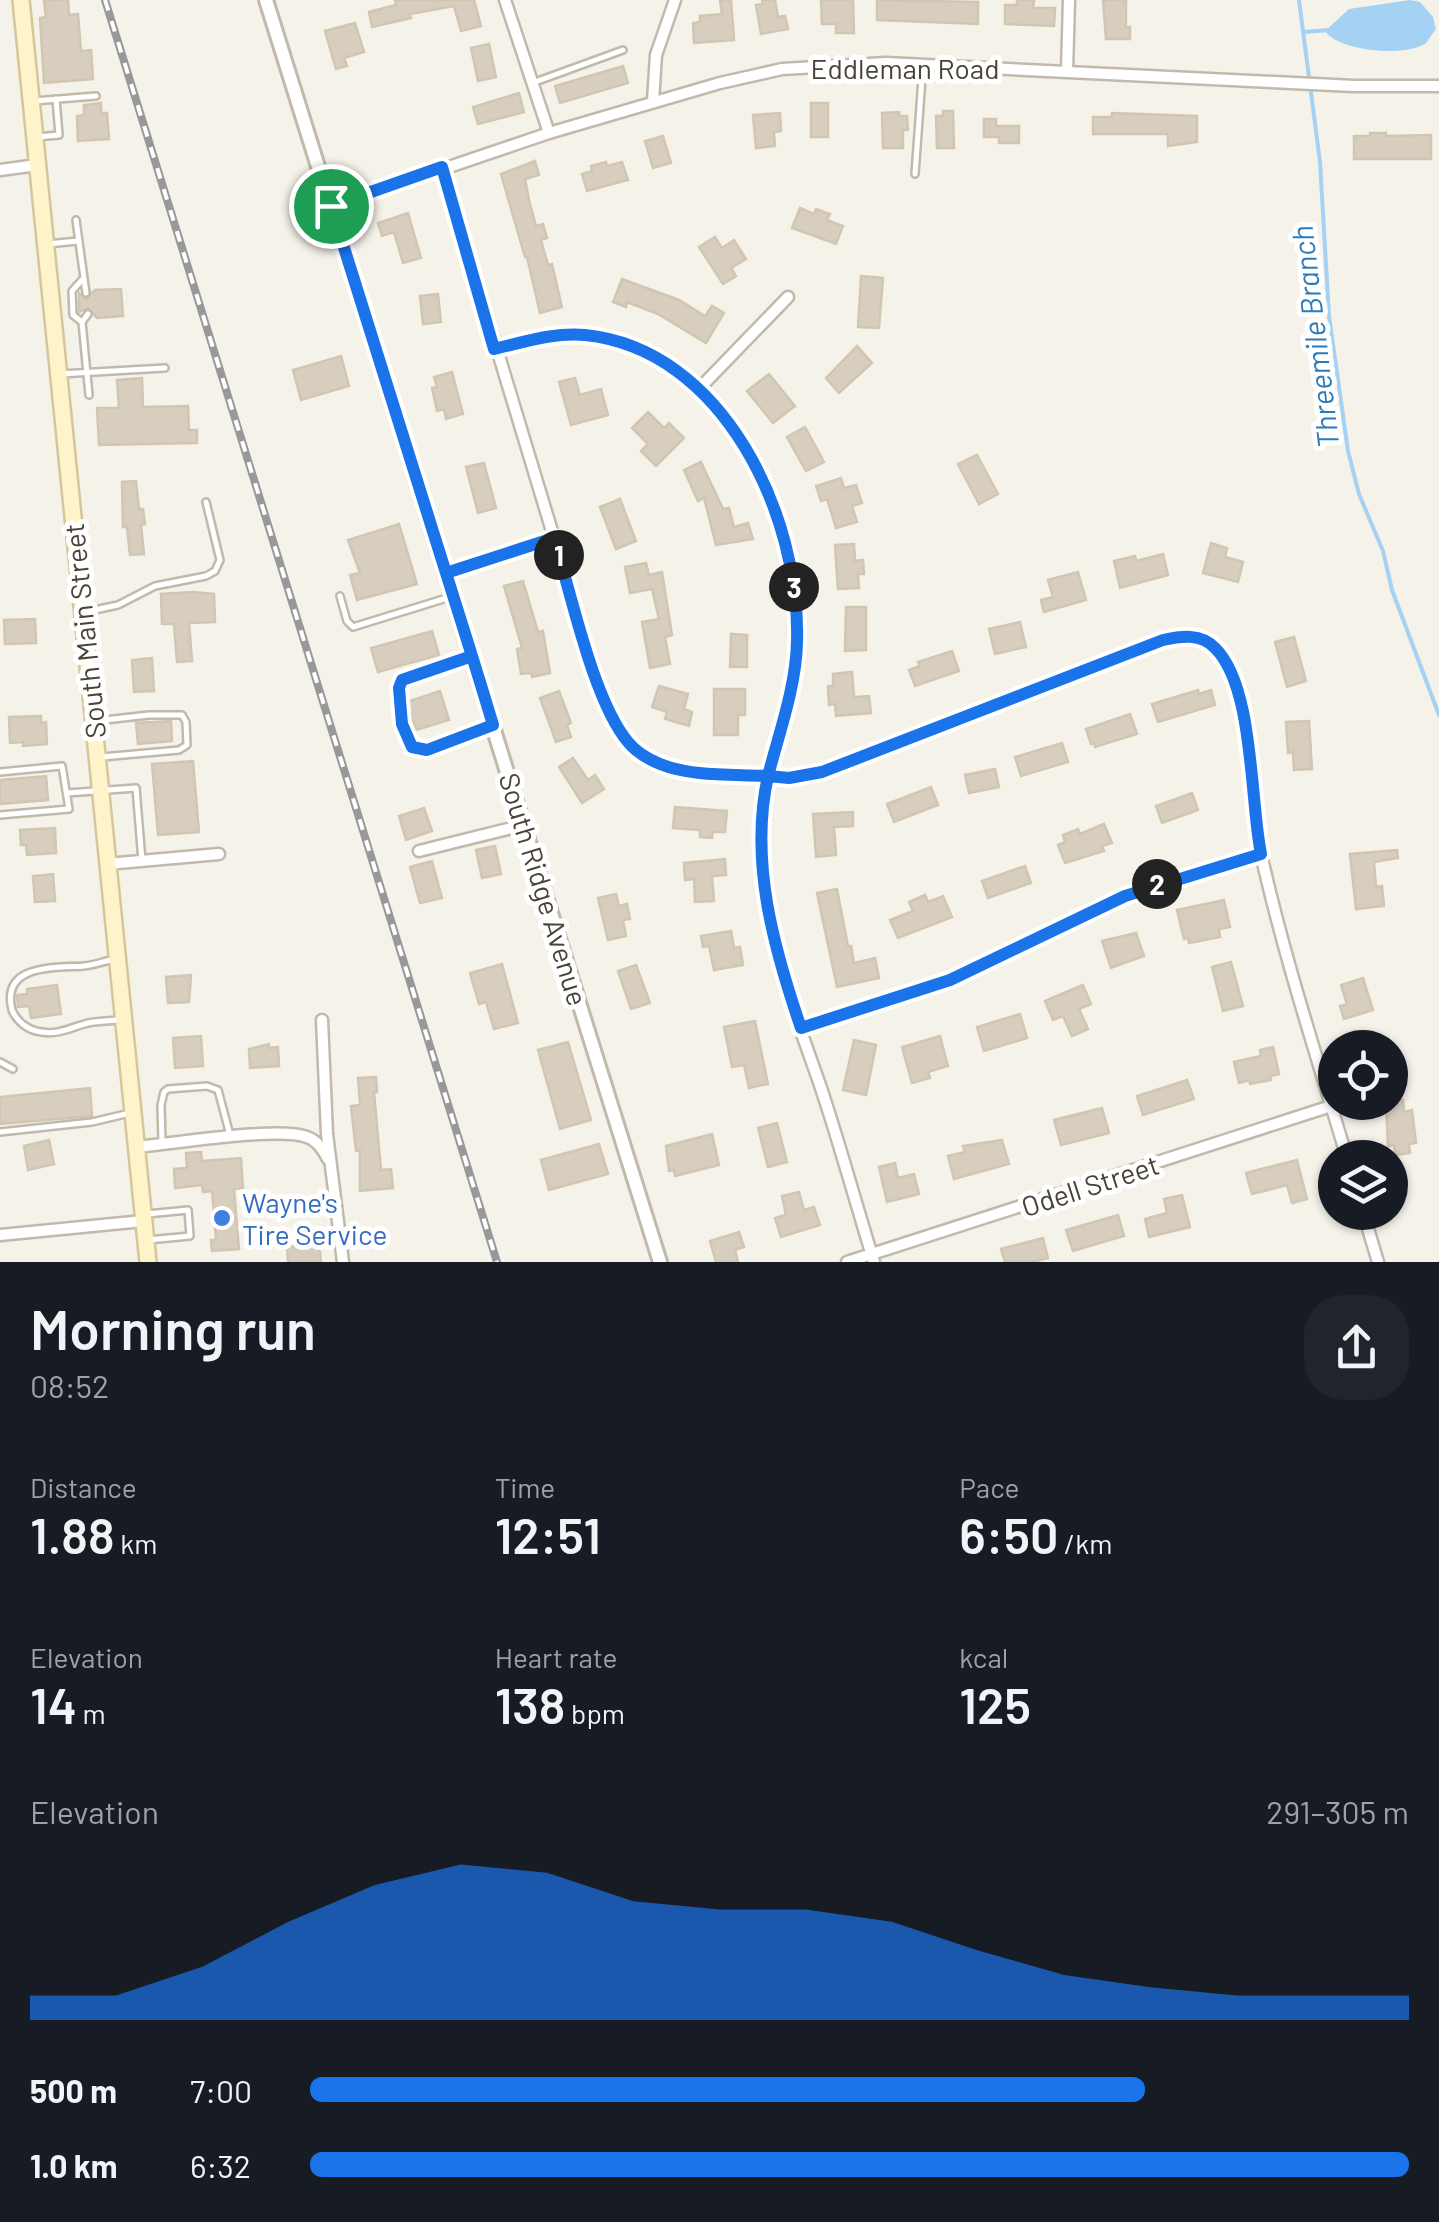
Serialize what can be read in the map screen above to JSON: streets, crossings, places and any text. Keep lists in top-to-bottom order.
{
  "streets": {
    "main road": ["South Main Street"],
    "street": ["Eddleman Road", "South Ridge Avenue", "Odell Street"]
  },
  "crossings": [
    ["Eddleman Road", "South Ridge Avenue"]
  ],
  "water": ["Threemile Branch"],
  "places": ["Wayne's Tire Service"],
  "page": {
    "pins": ["1", "3", "2"],
    "heading": ["Morning run", "08:52"],
    "stats": [
      ["Distance", "1.88 km"],
      ["Time", "12:51"],
      ["Pace", "6:50 /km"],
      ["Elevation", "14 m"],
      ["Heart rate", "138 bpm"],
      ["kcal", "125"]
    ],
    "chart": ["Elevation", "291–305 m"],
    "list": [
      {
        "name": "500 m",
        "note": "7:00"
      },
      {
        "name": "1.0 km",
        "note": "6:32"
      }
    ]
  }
}
